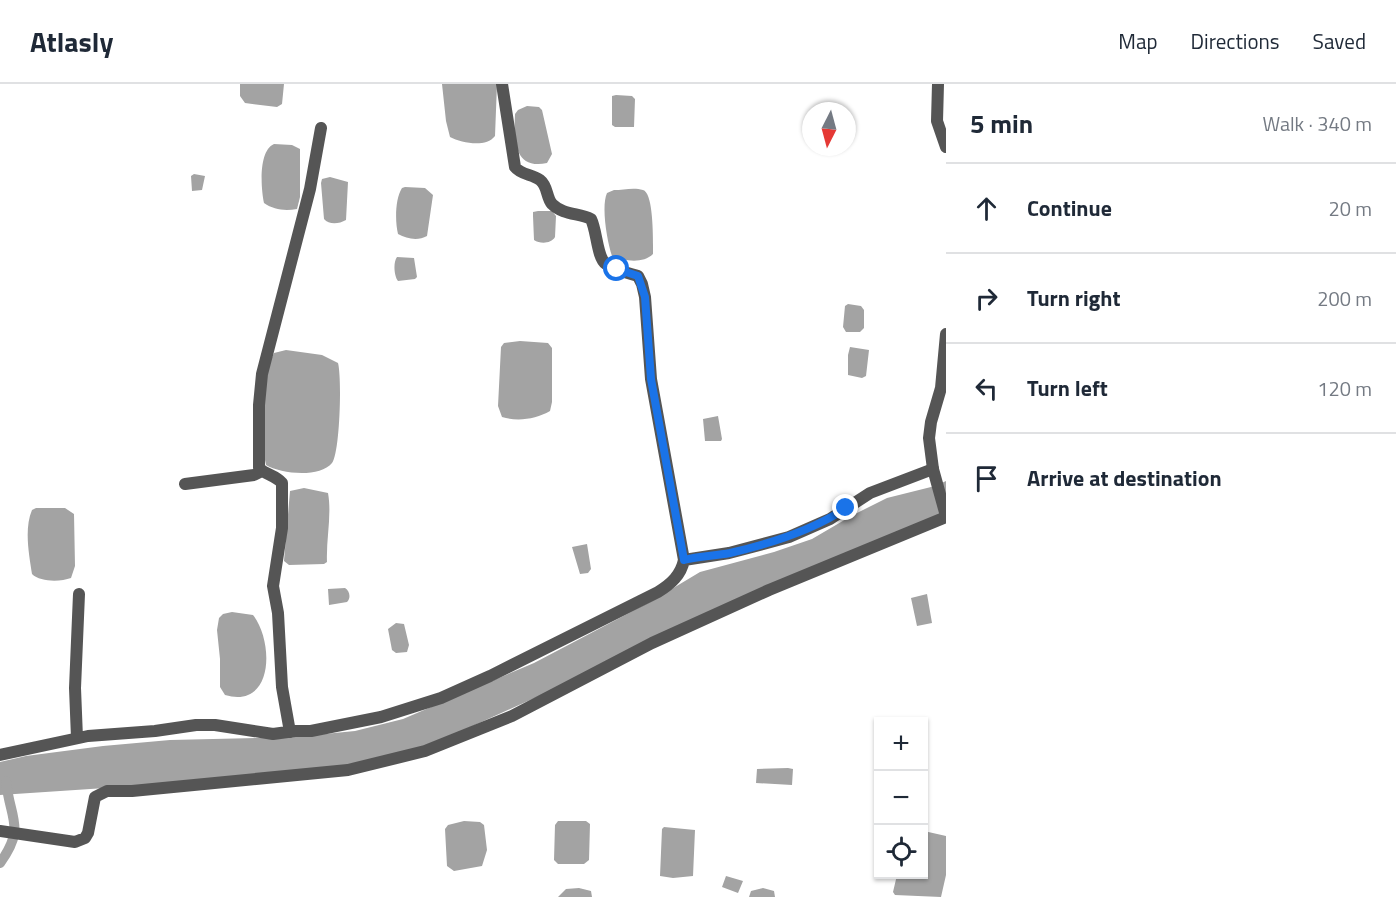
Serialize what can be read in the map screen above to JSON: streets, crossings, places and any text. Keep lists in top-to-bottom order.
{
  "north": "bottom",
  "page": {
    "header": "Atlasly",
    "nav": ["Map", "Directions", "Saved"],
    "heading": ["5 min", "Walk · 340 m"],
    "list": [
      ["Continue", "20 m"],
      ["Turn right", "200 m"],
      ["Turn left", "120 m"],
      "Arrive at destination"
    ],
    "map_buttons": ["+", "−"]
  }
}
